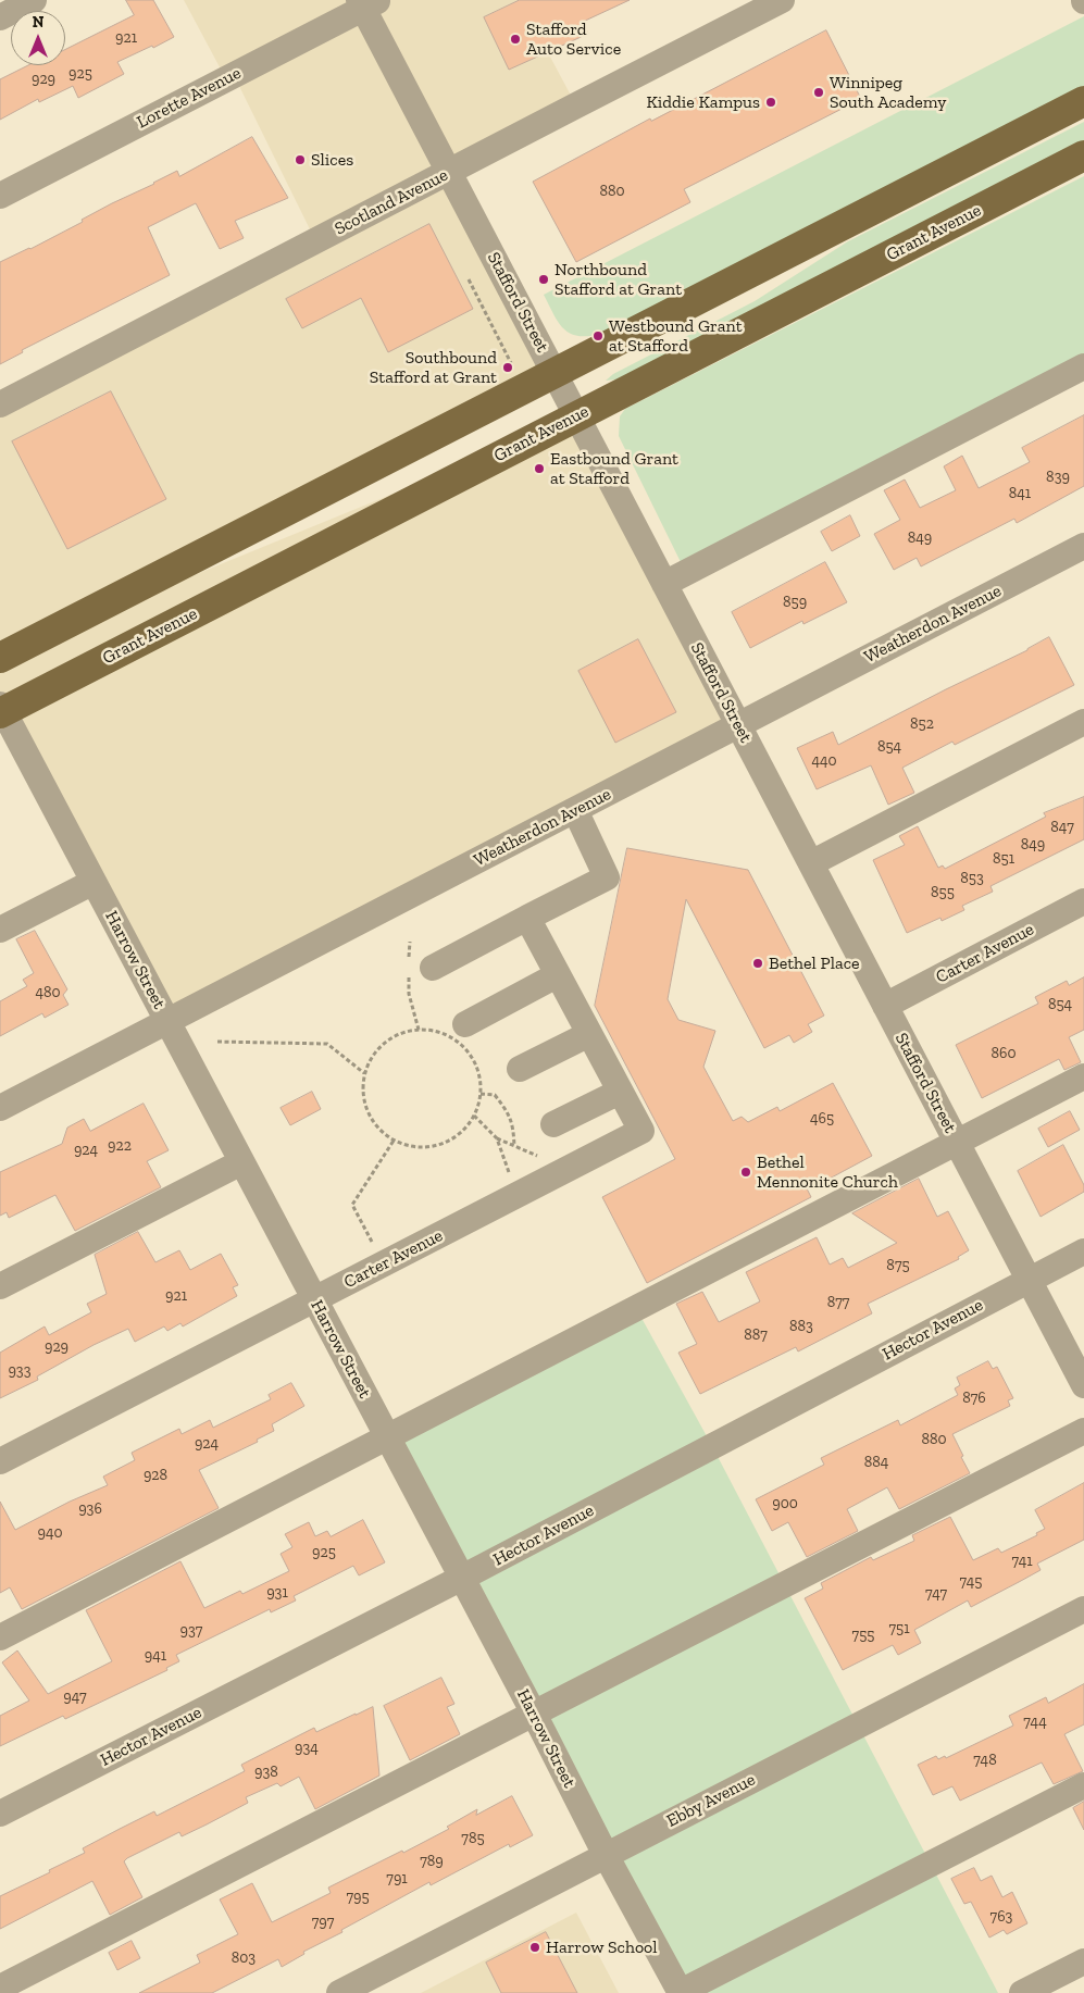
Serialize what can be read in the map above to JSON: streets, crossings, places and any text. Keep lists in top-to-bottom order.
{
  "streets": {
    "main road": ["Grant Avenue"],
    "street": [
      "Lorette Avenue",
      "Scotland Avenue",
      "Stafford Street",
      "Weatherdon Avenue",
      "Carter Avenue",
      "Harrow Street",
      "Hector Avenue",
      "Ebby Avenue"
    ]
  },
  "crossings": [
    ["Lorette Avenue", "Stafford Street"],
    ["Scotland Avenue", "Stafford Street"],
    ["Grant Avenue", "Stafford Street"],
    ["Grant Avenue", "Harrow Street"],
    ["Stafford Street", "Weatherdon Avenue"],
    ["Stafford Street", "Carter Avenue"],
    ["Stafford Street", "Hector Avenue"],
    ["Weatherdon Avenue", "Harrow Street"],
    ["Carter Avenue", "Harrow Street"],
    ["Harrow Street", "Hector Avenue"],
    ["Harrow Street", "Ebby Avenue"]
  ],
  "places": [
    "Stafford Auto Service",
    "Winnipeg South Academy",
    "Kiddie Kampus",
    "Slices",
    "Northbound Stafford at Grant",
    "Westbound Grant at Stafford",
    "Southbound Stafford at Grant",
    "Eastbound Grant at Stafford",
    "Bethel Place",
    "Bethel Mennonite Church",
    "Harrow School"
  ],
  "house_numbers": [
    "921",
    "925",
    "929",
    "880",
    "839",
    "841",
    "849",
    "859",
    "852",
    "854",
    "440",
    "847",
    "849",
    "851",
    "853",
    "855",
    "480",
    "854",
    "860",
    "465",
    "922",
    "924",
    "875",
    "921",
    "877",
    "883",
    "887",
    "929",
    "933",
    "876",
    "880",
    "924",
    "884",
    "928",
    "900",
    "936",
    "940",
    "925",
    "741",
    "745",
    "931",
    "747",
    "751",
    "937",
    "755",
    "941",
    "947",
    "744",
    "934",
    "748",
    "938",
    "785",
    "789",
    "791",
    "795",
    "763",
    "797",
    "803"
  ],
  "north": "top"
}
